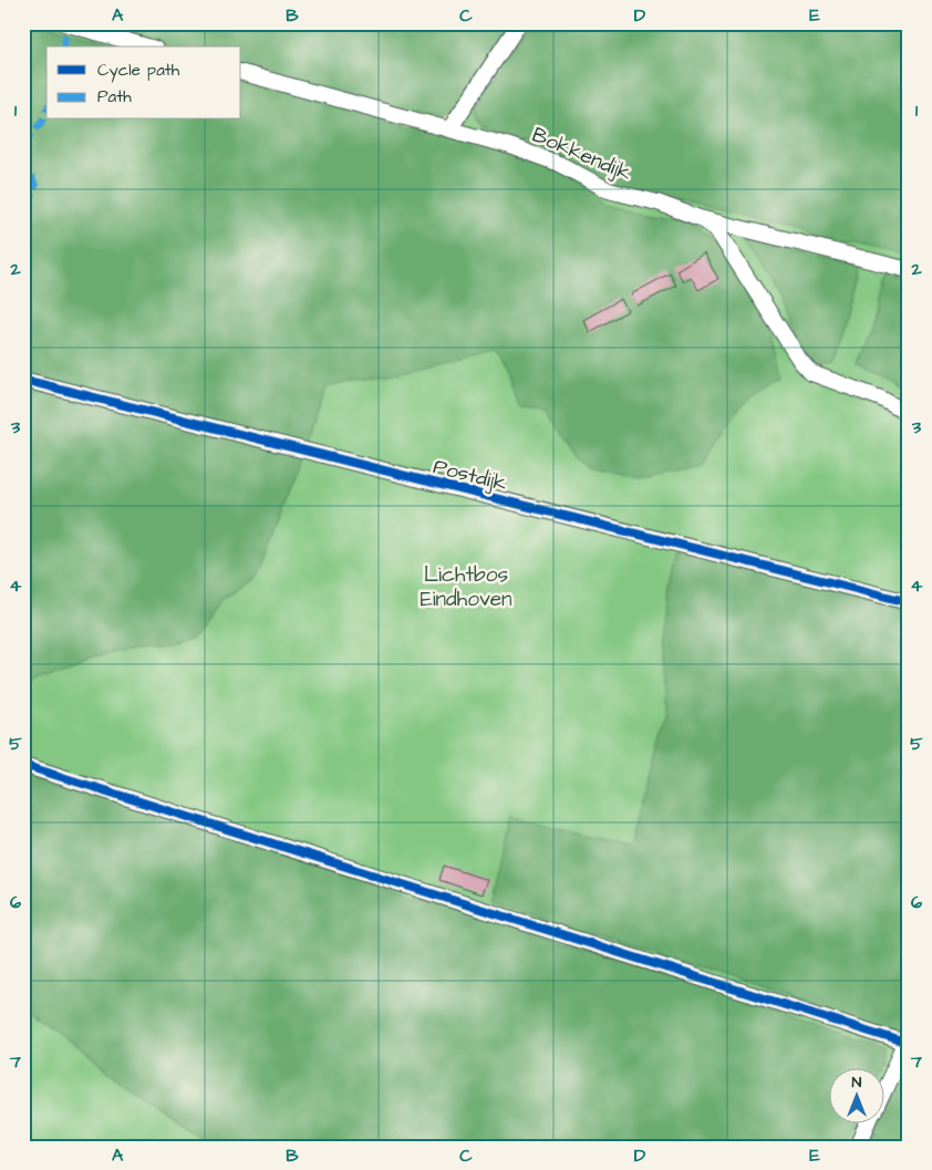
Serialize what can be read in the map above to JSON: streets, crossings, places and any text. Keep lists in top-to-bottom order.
{
  "streets": {
    "street": ["Bokkendijk", "Postdijk"]
  },
  "parks": ["Lichtbos Eindhoven"],
  "legend": ["Cycle path", "Path"],
  "north": "top",
  "grid": {
    "columns": [
      "A",
      "B",
      "C",
      "D",
      "E"
    ],
    "rows": [
      "1",
      "2",
      "3",
      "4",
      "5",
      "6",
      "7"
    ]
  }
}
